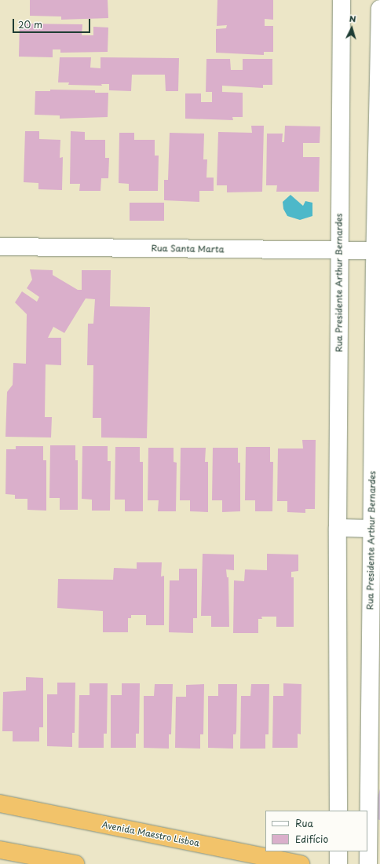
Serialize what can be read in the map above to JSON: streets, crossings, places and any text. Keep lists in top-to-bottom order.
{
  "streets": {
    "highway": ["Avenida Maestro Lisboa"],
    "street": ["Rua Santa Marta", "Rua Presidente Arthur Bernardes"]
  },
  "crossings": [
    ["Rua Santa Marta", "Rua Presidente Arthur Bernardes"]
  ],
  "legend": ["Rua", "Edifício"],
  "scale_bar": "20 m",
  "north": "top"
}
